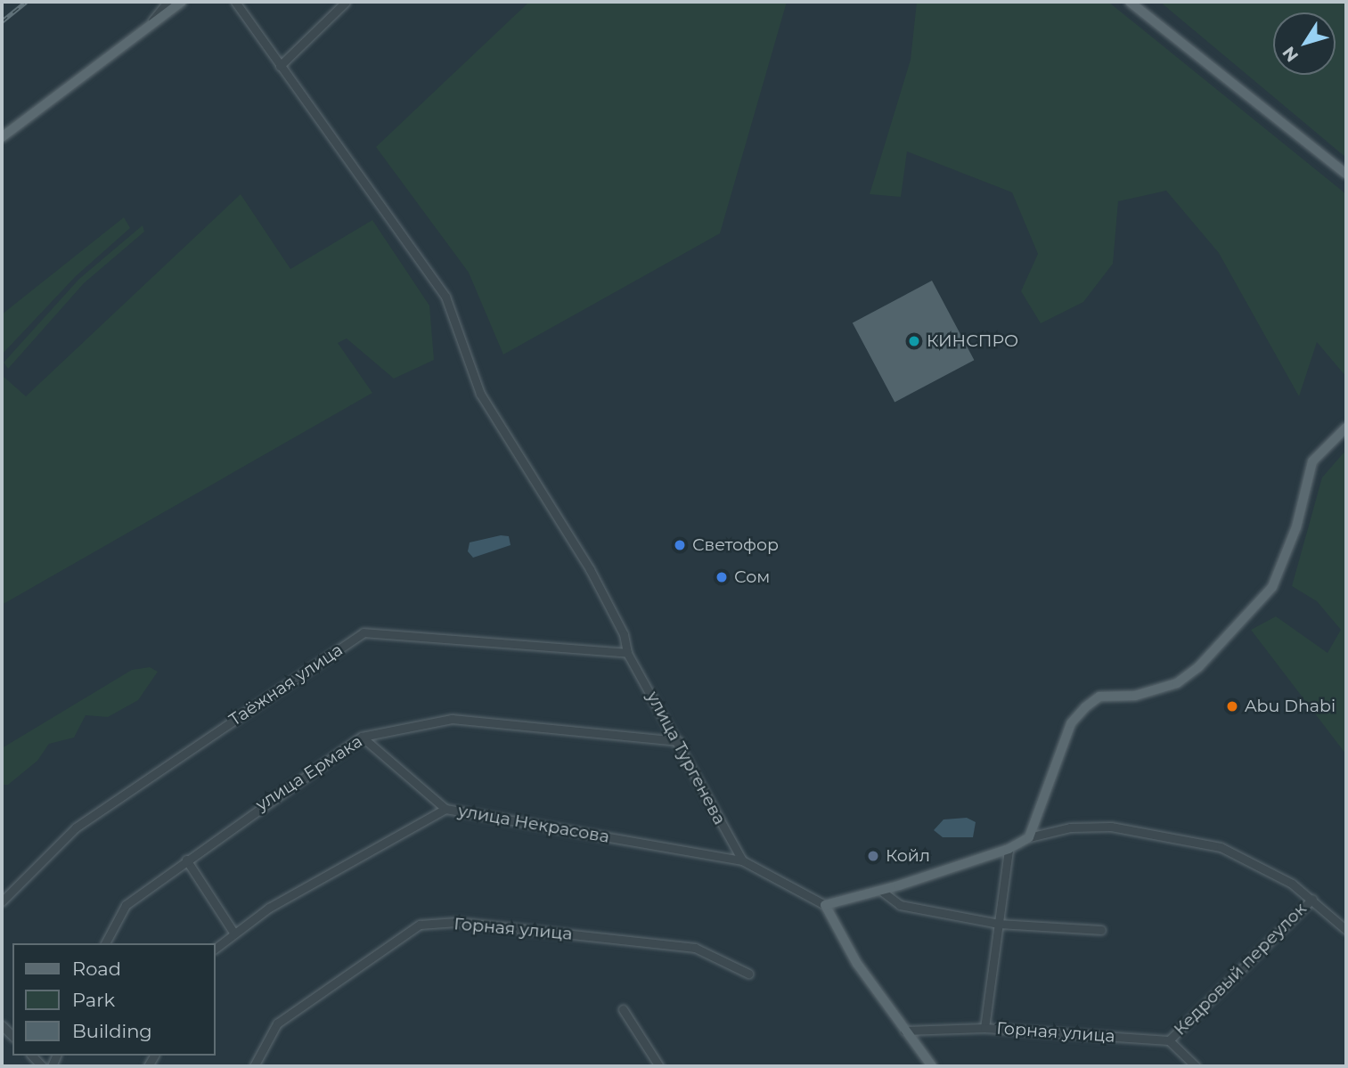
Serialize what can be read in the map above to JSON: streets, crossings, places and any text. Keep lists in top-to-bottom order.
{
  "streets": {
    "street": [
      "Таёжная улица",
      "улица Тургенева",
      "улица Ермака",
      "улица Некрасова",
      "Горная улица",
      "Кедровый переулок"
    ]
  },
  "crossings": [
    ["Таёжная улица", "улица Тургенева"],
    ["улица Тургенева", "улица Ермака"],
    ["улица Тургенева", "улица Некрасова"],
    ["Горная улица", "Кедровый переулок"]
  ],
  "places": [
    "КИНСПРО",
    "Светофор",
    "Сом",
    "Abu Dhabi",
    "Койл"
  ],
  "legend": ["Road", "Park", "Building"],
  "north": "bottom left"
}
